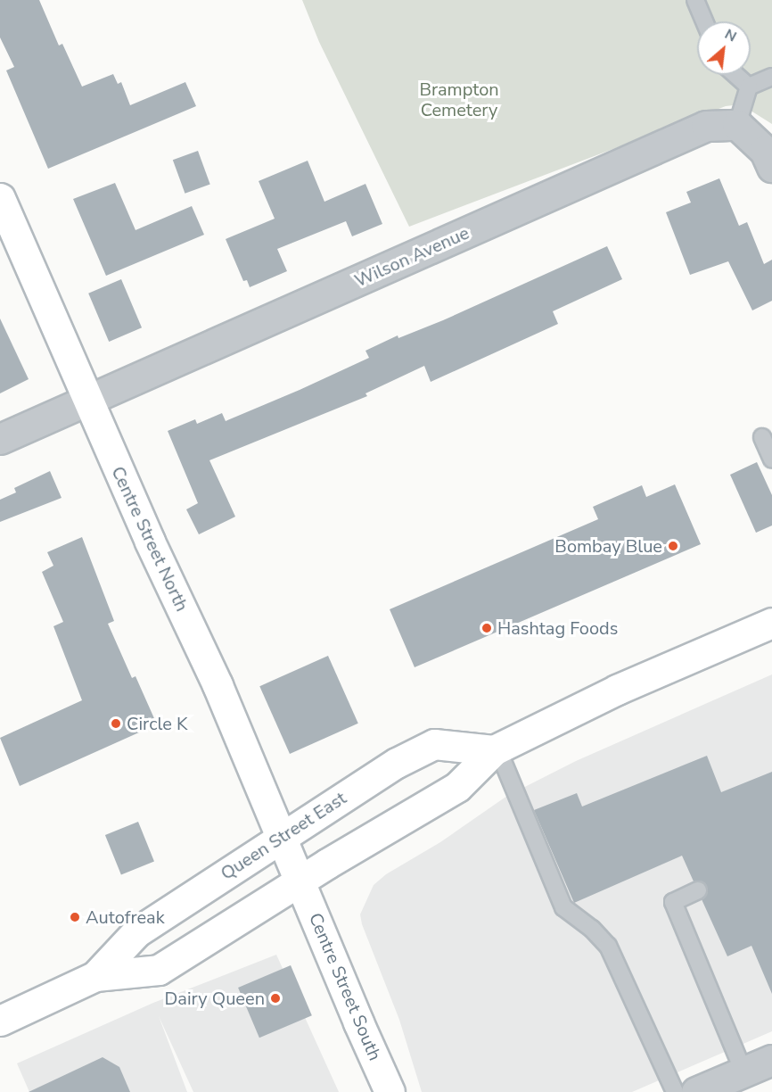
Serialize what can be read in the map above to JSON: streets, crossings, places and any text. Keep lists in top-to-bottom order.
{
  "streets": {
    "main road": ["Centre Street North", "Queen Street East", "Centre Street South"],
    "street": ["Wilson Avenue"]
  },
  "crossings": [
    ["Wilson Avenue", "Centre Street North"],
    ["Centre Street North", "Queen Street East"],
    ["Centre Street North", "Centre Street South"],
    ["Queen Street East", "Centre Street South"]
  ],
  "parks": ["Brampton Cemetery"],
  "places": [
    "Bombay Blue",
    "Hashtag Foods",
    "Circle K",
    "Autofreak",
    "Dairy Queen"
  ],
  "north": "top right"
}
